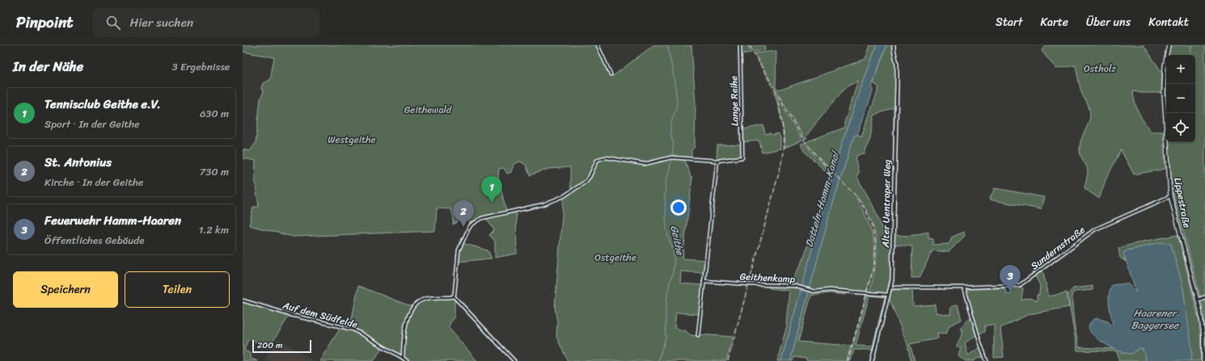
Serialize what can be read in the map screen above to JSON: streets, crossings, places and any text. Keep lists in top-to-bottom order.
{
  "streets": {
    "main road": ["Lippestraße"],
    "street": [
      "Lange Reihe",
      "Alter Uentroper Weg",
      "Sundernstraße",
      "Geithenkamp",
      "Auf dem Südfelde"
    ]
  },
  "crossings": [
    ["Lippestraße", "Sundernstraße"],
    ["Alter Uentroper Weg", "Sundernstraße"],
    ["Alter Uentroper Weg", "Geithenkamp"]
  ],
  "water": ["Datteln-Hamm-Kanal", "Geithe", "Haarener Baggersee"],
  "parks": [
    "Ostholz",
    "Geithewald",
    "Westgeithe",
    "Ostgeithe"
  ],
  "scale_bar": "200 m",
  "page": {
    "header": "Pinpoint",
    "search": "Hier suchen",
    "nav": [
      "Start",
      "Karte",
      "Über uns",
      "Kontakt"
    ],
    "heading": ["In der Nähe", "3 Ergebnisse"],
    "map_buttons": ["+", "−"],
    "list": [
      {
        "mark": "1",
        "name": "Tennisclub Geithe e.V.",
        "note": "Sport · In der Geithe",
        "value": "630 m"
      },
      {
        "mark": "2",
        "name": "St. Antonius",
        "note": "Kirche · In der Geithe",
        "value": "730 m"
      },
      {
        "mark": "3",
        "name": "Feuerwehr Hamm-Haaren",
        "note": "Öffentliches Gebäude",
        "value": "1.2 km"
      }
    ],
    "pins": ["1", "2", "3"],
    "buttons": ["Speichern", "Teilen"],
    "scale": "200 m"
  }
}
